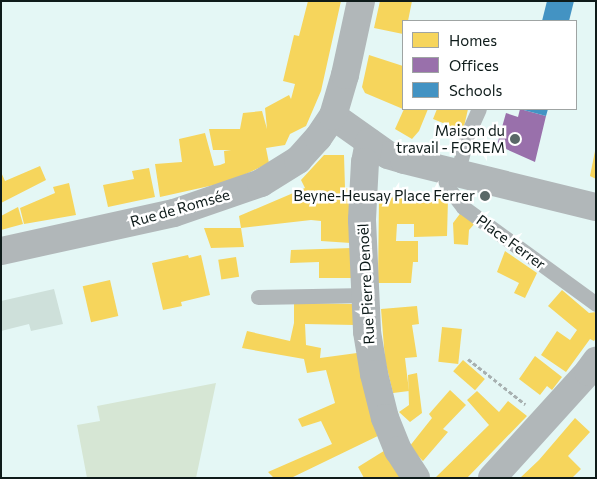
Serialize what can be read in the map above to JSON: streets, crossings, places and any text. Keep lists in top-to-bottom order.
{
  "streets": {
    "street": ["Rue de Romsée", "Rue Pierre Denoël"],
    "lane": ["Place Ferrer"]
  },
  "places": ["Maison du travail - FOREM", "Beyne-Heusay Place Ferrer"],
  "legend": ["Homes", "Offices", "Schools"]
}
